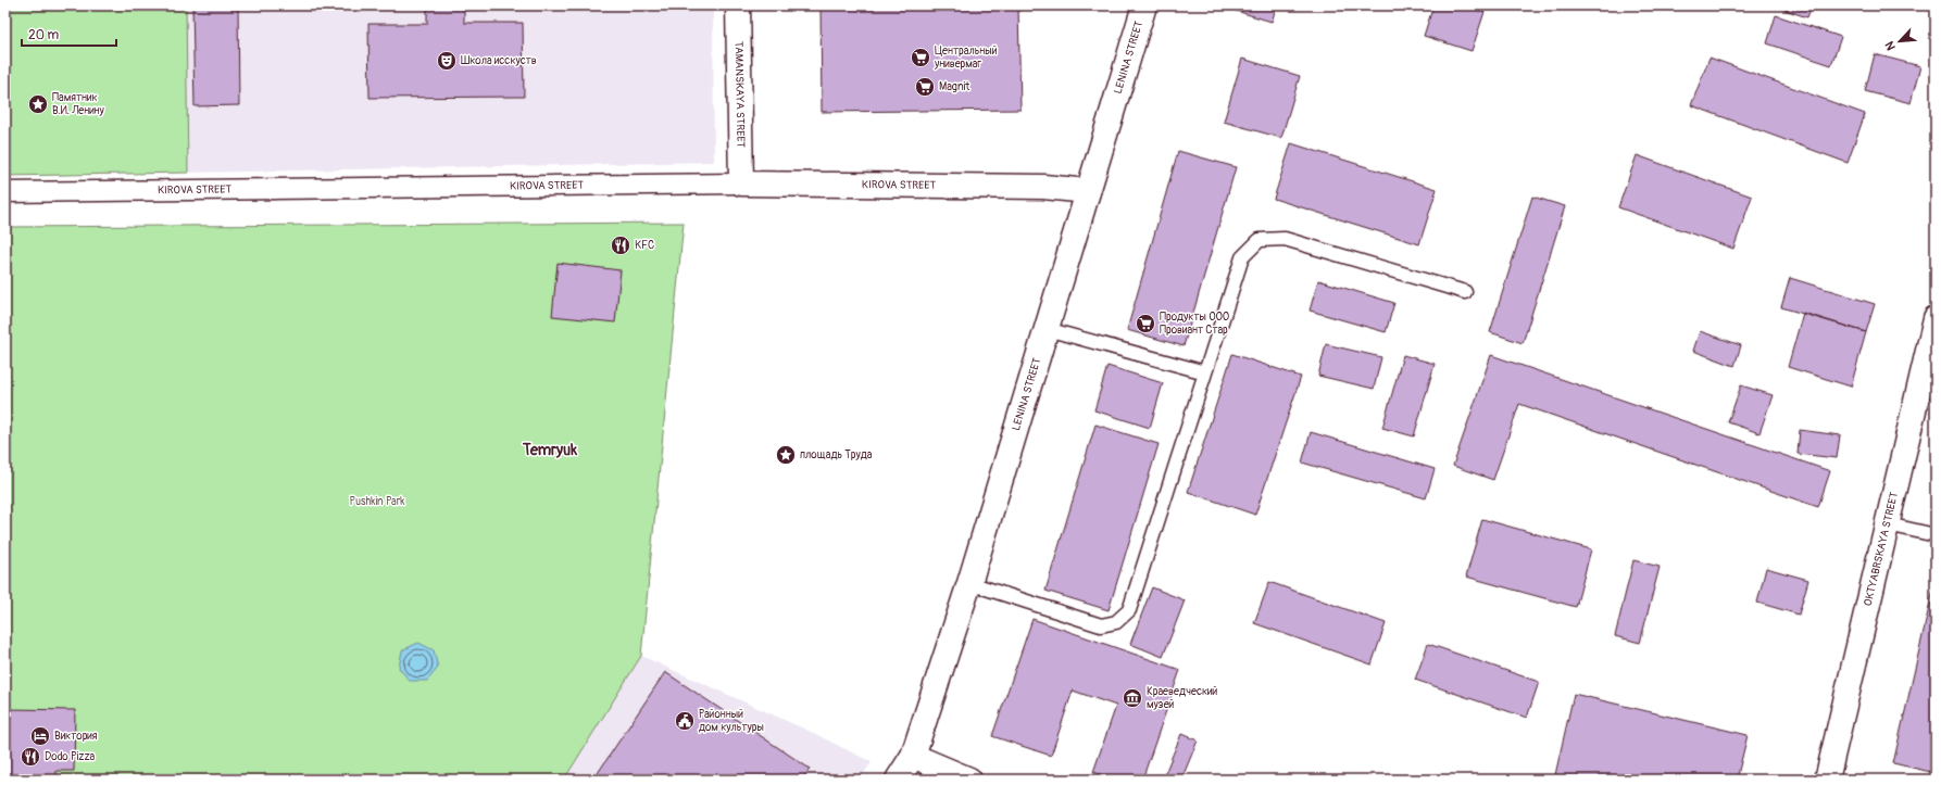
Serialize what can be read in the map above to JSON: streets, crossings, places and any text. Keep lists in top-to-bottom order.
{
  "streets": {
    "street": [
      "LENINA STREET",
      "TAMANSKAYA STREET",
      "KIROVA STREET",
      "OKTYABRSKAYA STREET"
    ]
  },
  "crossings": [
    ["LENINA STREET", "KIROVA STREET"],
    ["TAMANSKAYA STREET", "KIROVA STREET"]
  ],
  "districts": ["Temryuk"],
  "parks": ["Pushkin Park"],
  "places": {
    "supermarket": ["Центральный универмаг", "Magnit", "Продукты ООО Провиант Стар"],
    "theatre": ["Школа исскуств"],
    "place": ["Памятник В.И. Ленину", "площадь Труда"],
    "restaurant": ["KFC", "Dodo Pizza"],
    "museum": ["Краеведческий музей"],
    "public building": ["Районный дом культуры"],
    "hotel": ["Виктория"]
  },
  "scale_bar": "20 m",
  "north": "bottom left"
}
